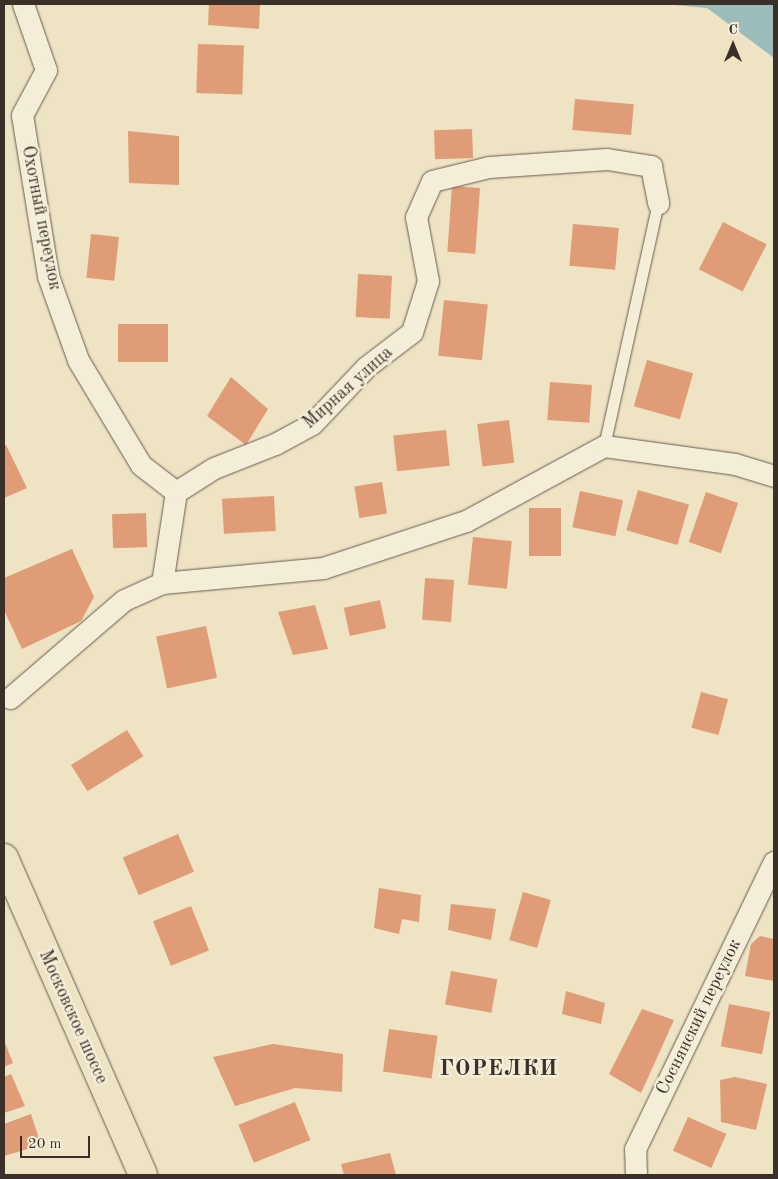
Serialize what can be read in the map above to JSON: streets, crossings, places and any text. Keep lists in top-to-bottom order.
{
  "streets": {
    "main road": ["Московское шоссе"],
    "street": ["Охотный переулок", "Мирная улица", "Соснянский переулок"]
  },
  "crossings": [
    ["Охотный переулок", "Мирная улица"]
  ],
  "districts": ["ГОРЕЛКИ"],
  "scale_bar": "20 m",
  "north": "top"
}
